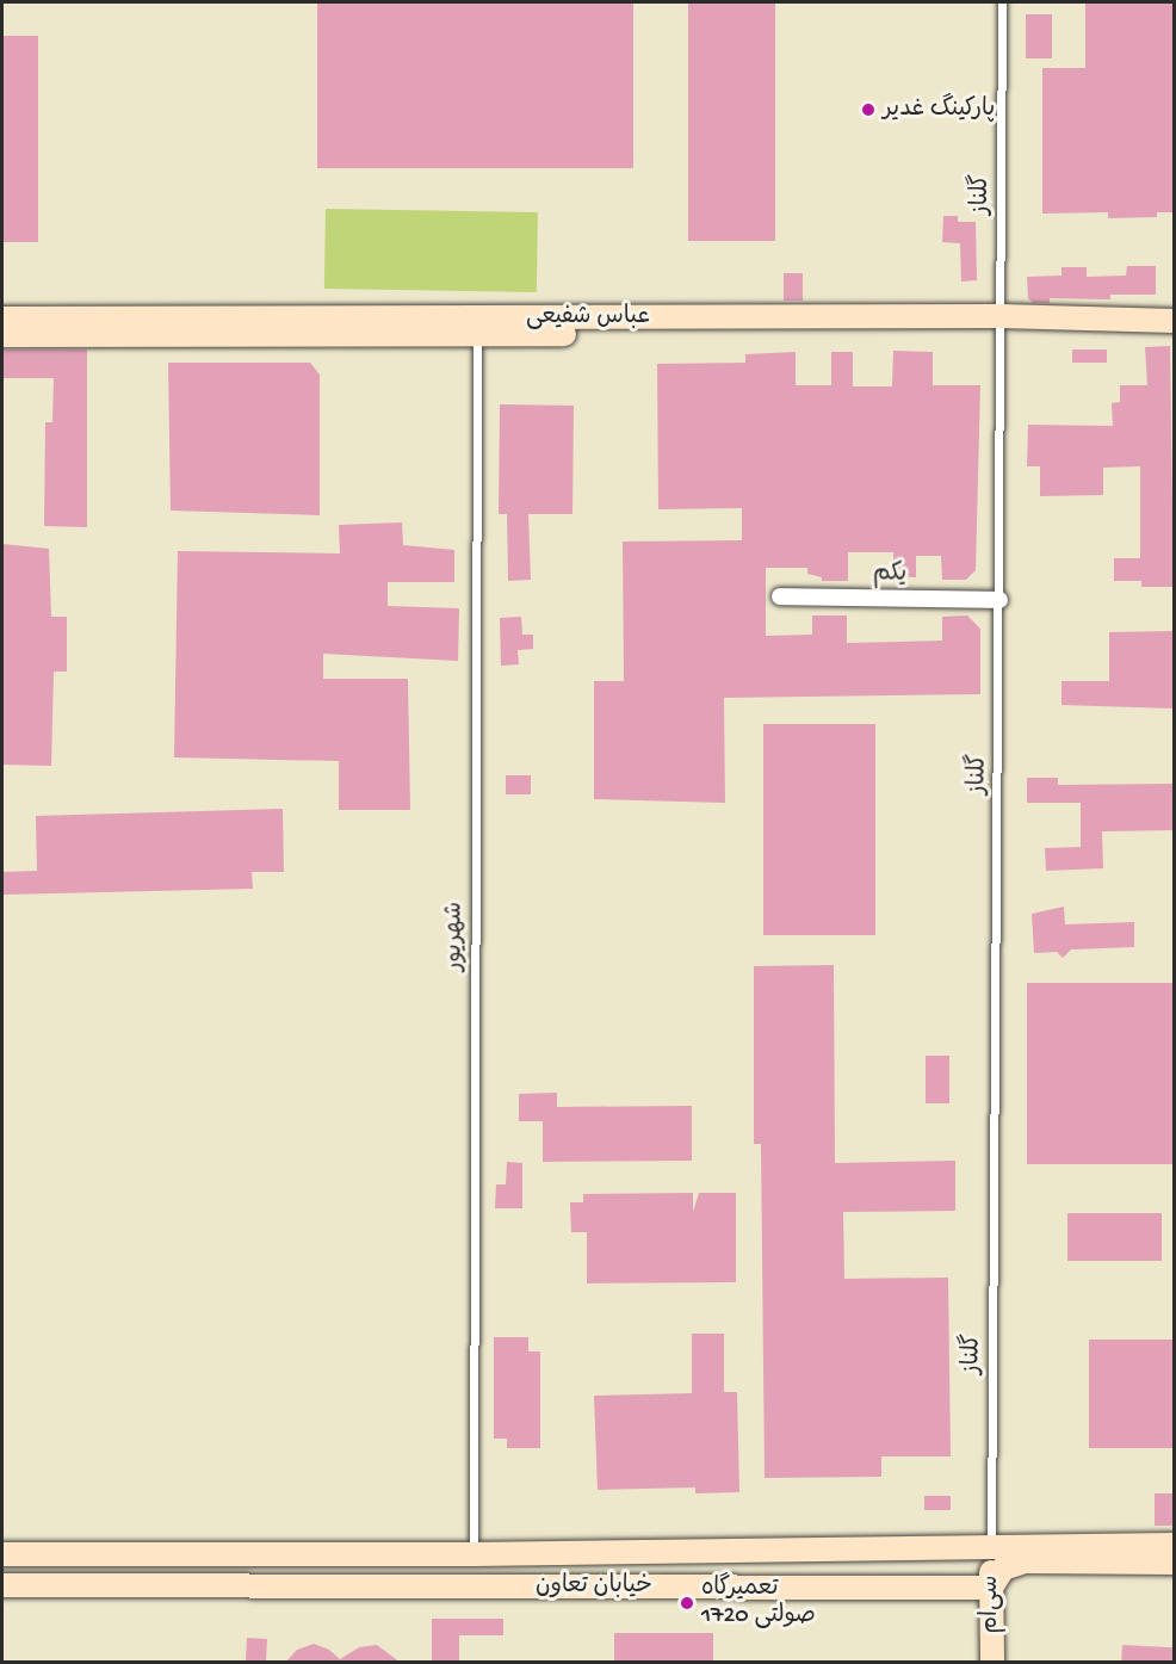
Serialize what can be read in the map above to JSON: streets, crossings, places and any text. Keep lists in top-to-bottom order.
{
  "streets": {
    "street": [
      "عباس شفیعی",
      "یکم",
      "خیابان تعاون",
      "سی‌ام"
    ],
    "lane": ["گلناز", "شهریور"]
  },
  "crossings": [
    ["گلناز", "عباس شفیعی"],
    ["گلناز", "یکم"],
    ["گلناز", "خیابان تعاون"],
    ["گلناز", "سی‌ام"],
    ["عباس شفیعی", "شهریور"],
    ["شهریور", "خیابان تعاون"],
    ["خیابان تعاون", "سی‌ام"]
  ],
  "places": ["پارکینگ غدیر", "تعمیرگاه 1720 صولتی"]
}
